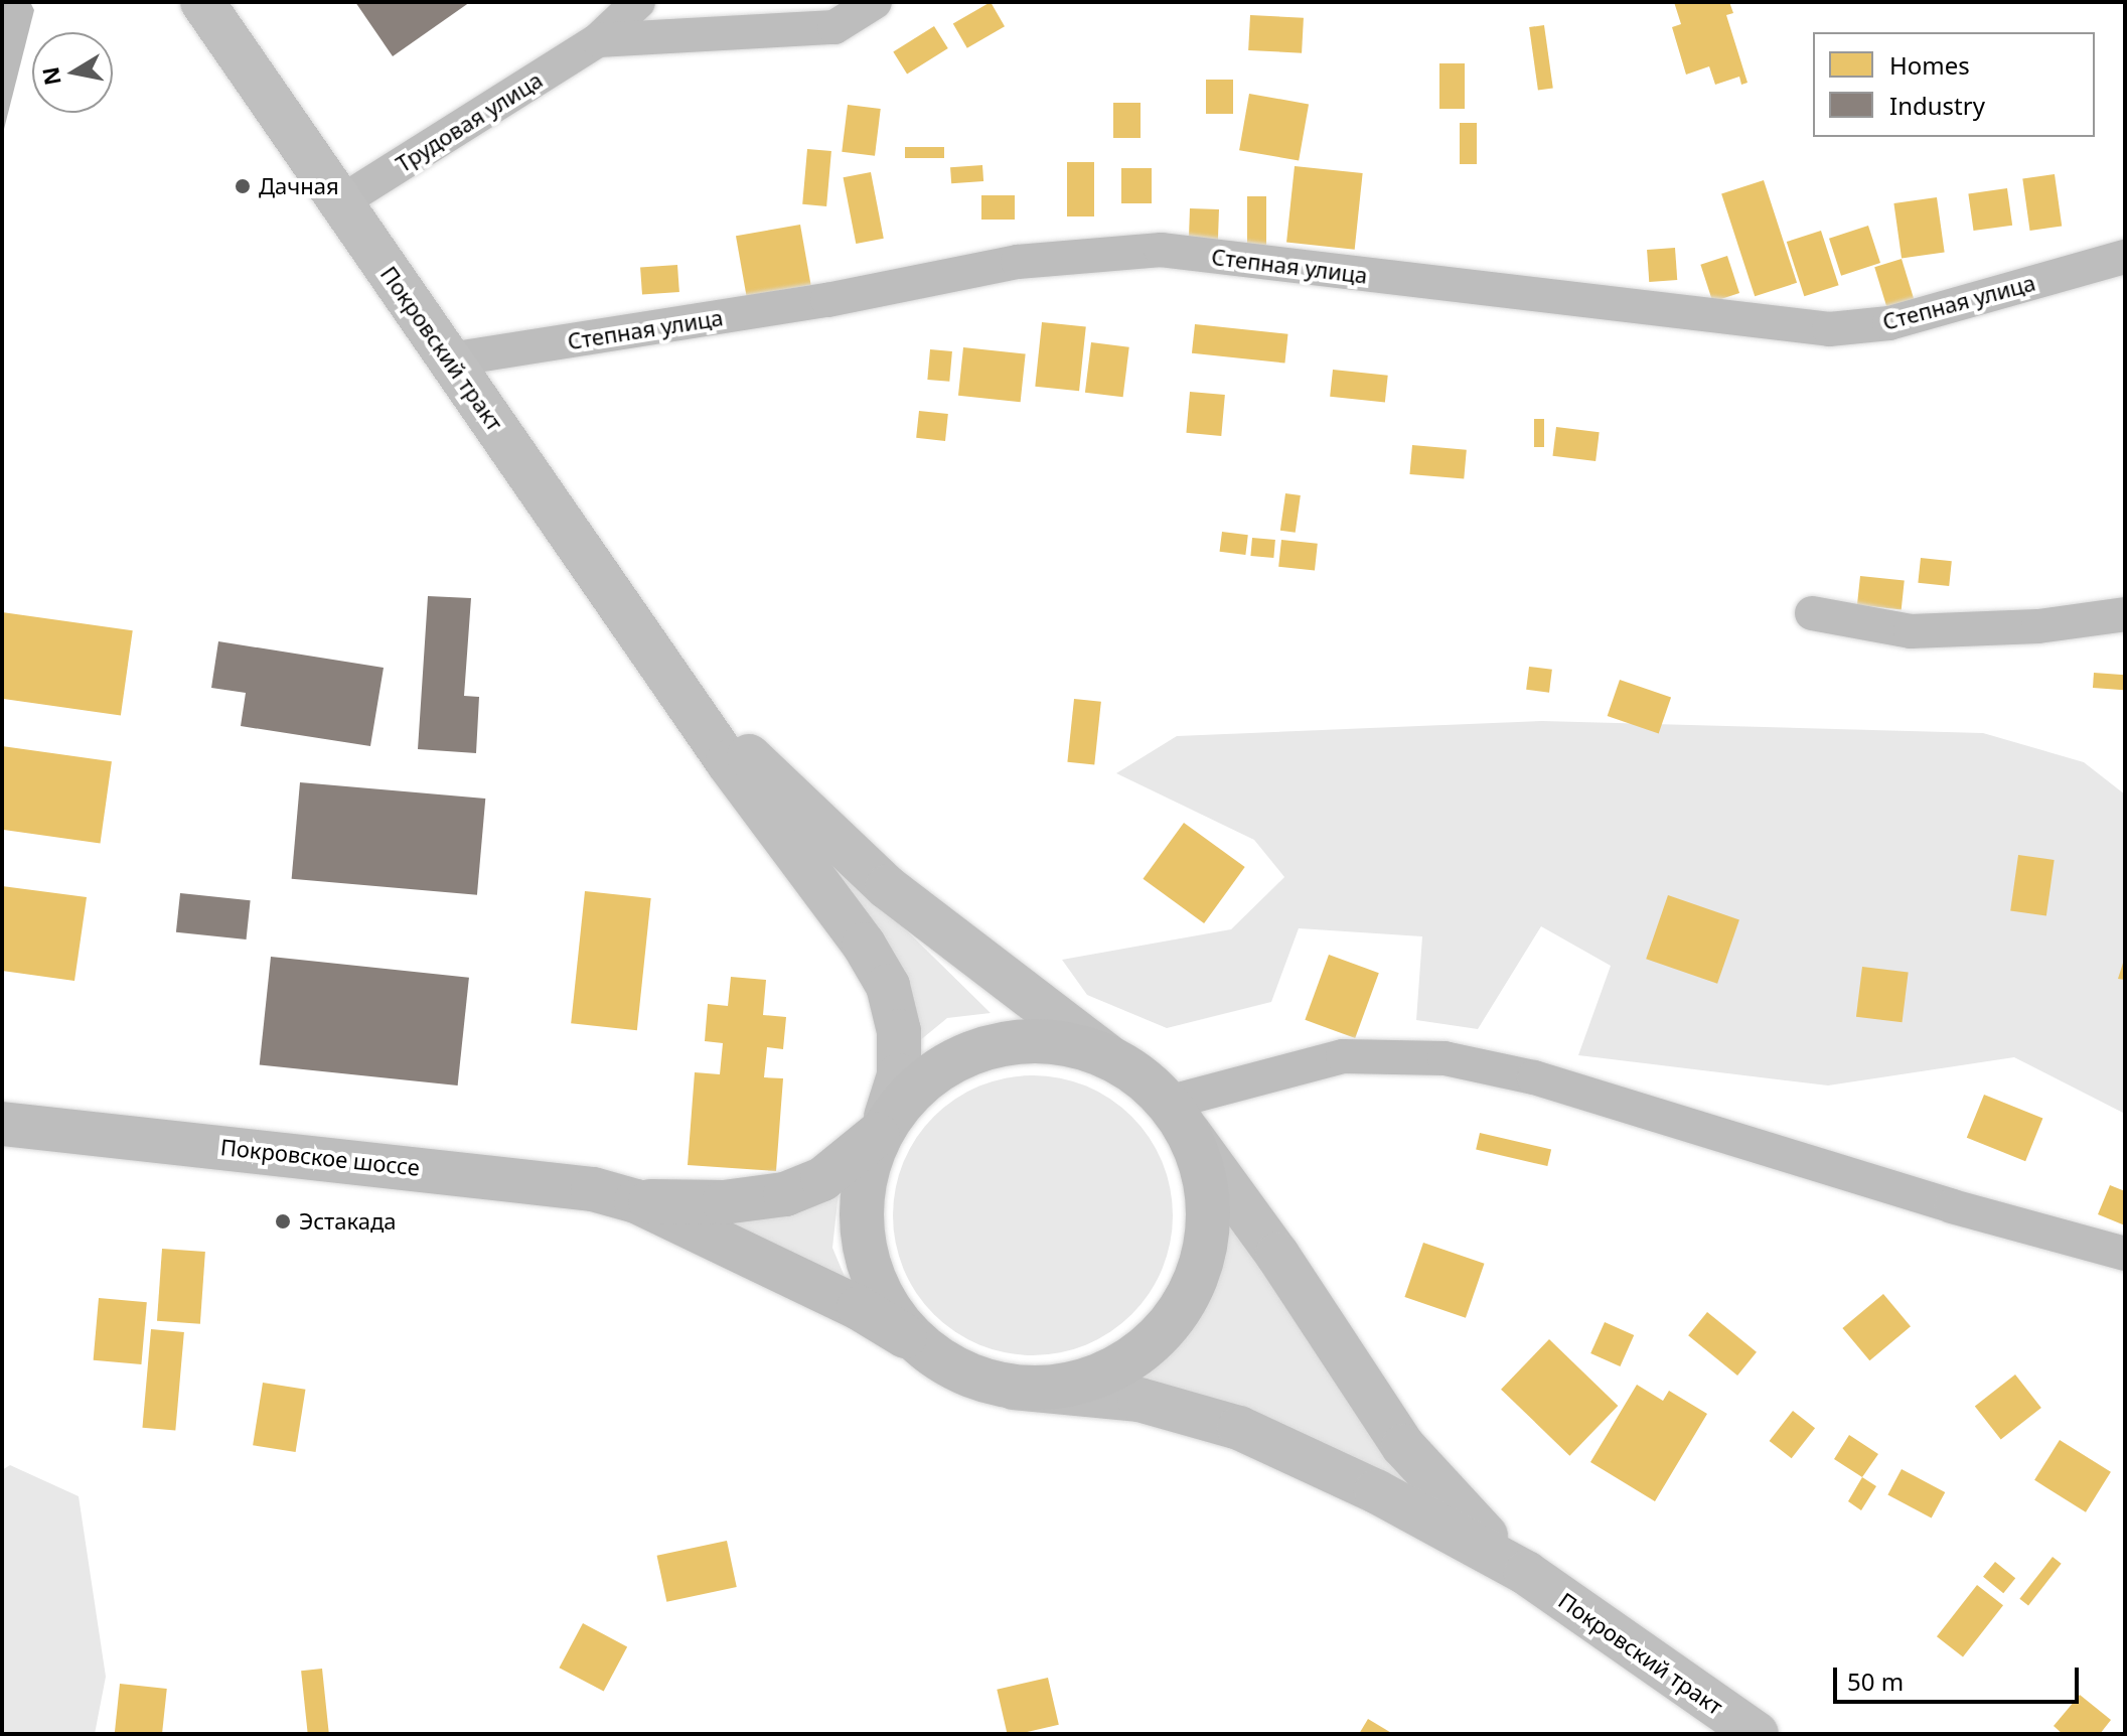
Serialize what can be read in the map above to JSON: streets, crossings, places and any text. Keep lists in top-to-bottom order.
{
  "streets": {
    "main road": ["Покровский тракт", "Покровское шоссе"],
    "street": ["Трудовая улица", "Степная улица"]
  },
  "crossings": [
    ["Трудовая улица", "Покровский тракт"],
    ["Степная улица", "Покровский тракт"]
  ],
  "places": ["Дачная", "Эстакада"],
  "legend": ["Homes", "Industry"],
  "scale_bar": "50 m",
  "north": "left"
}
